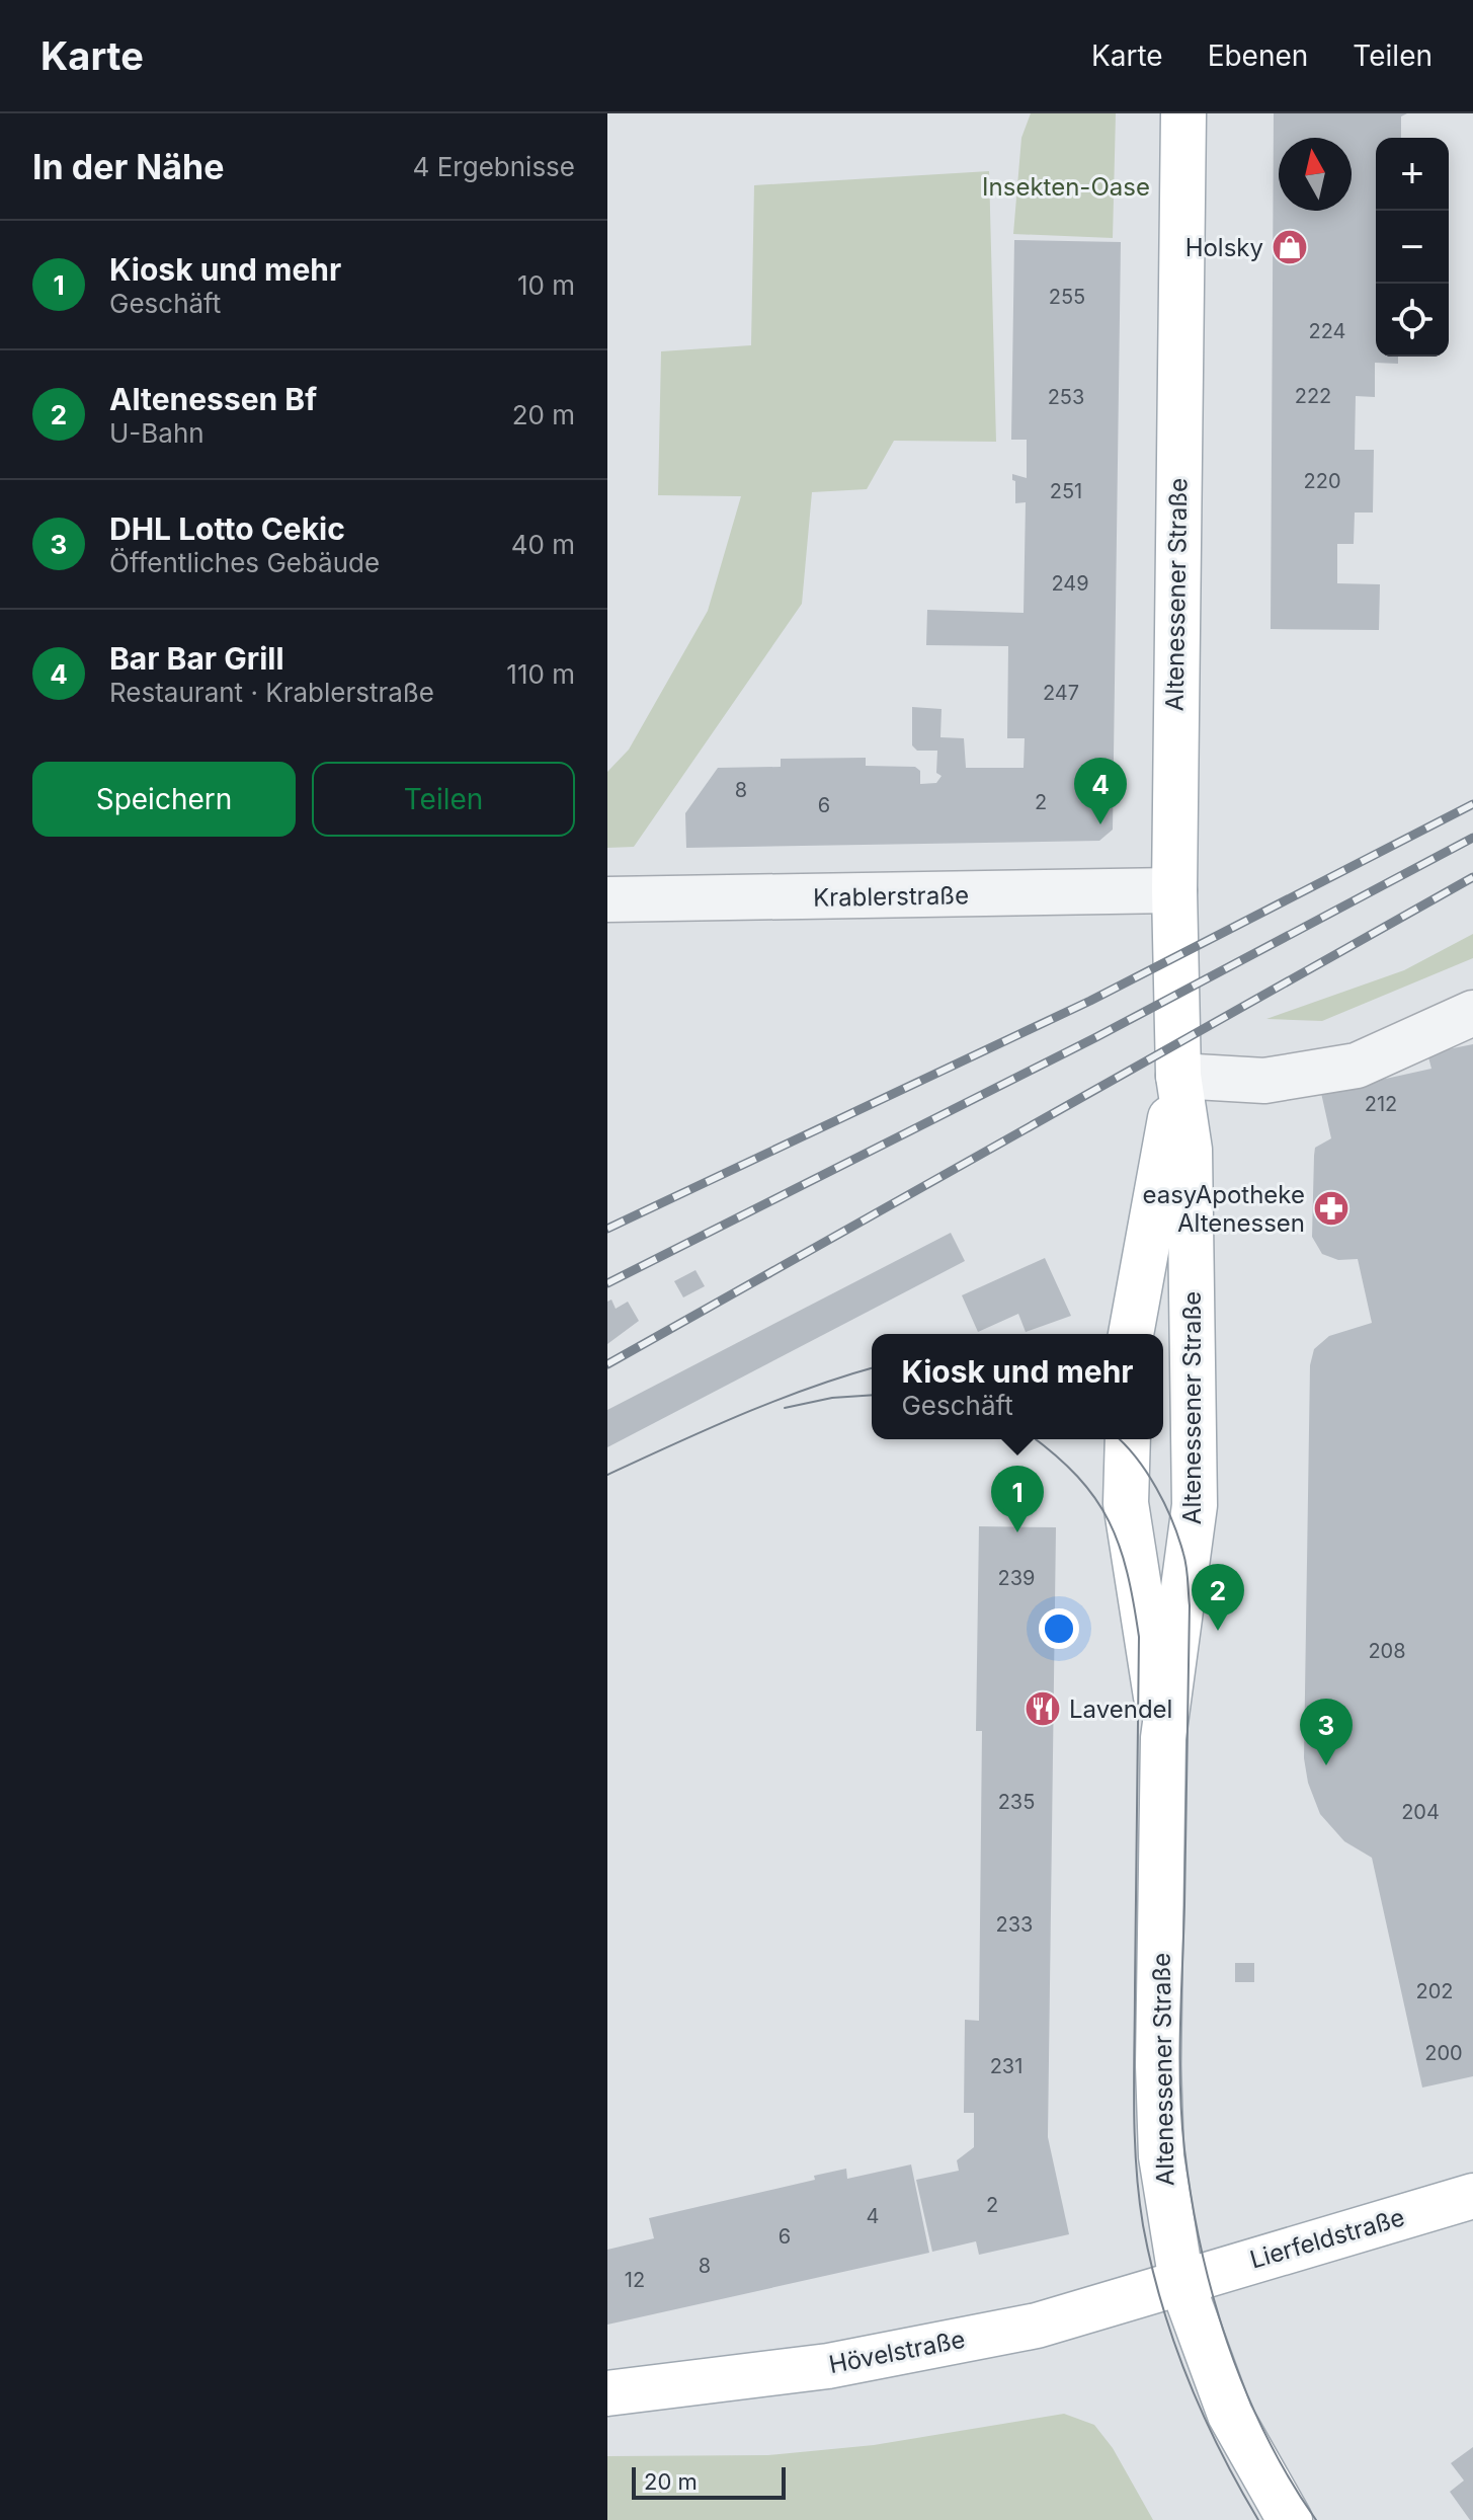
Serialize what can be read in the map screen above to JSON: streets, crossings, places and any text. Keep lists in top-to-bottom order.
{
  "streets": {
    "main road": ["Altenessener Straße", "Lierfeldstraße", "Hövelstraße"],
    "street": ["Krablerstraße"]
  },
  "crossings": [
    ["Altenessener Straße", "Krablerstraße"],
    ["Altenessener Straße", "Lierfeldstraße"],
    ["Altenessener Straße", "Hövelstraße"],
    ["Lierfeldstraße", "Hövelstraße"]
  ],
  "parks": ["Insekten-Oase"],
  "places": {
    "shop": ["Holsky"],
    "pharmacy": ["easyApotheke Altenessen"],
    "restaurant": ["Lavendel"]
  },
  "house_numbers": [
    "255",
    "224",
    "222",
    "253",
    "220",
    "251",
    "249",
    "247",
    "8",
    "2",
    "6",
    "212",
    "239",
    "208",
    "235",
    "204",
    "233",
    "202",
    "200",
    "231",
    "2",
    "4",
    "6",
    "8",
    "12"
  ],
  "scale_bar": "20 m",
  "north": "top",
  "page": {
    "header": "Karte",
    "nav": ["Karte", "Ebenen", "Teilen"],
    "heading": ["In der Nähe", "4 Ergebnisse"],
    "map_buttons": ["+", "−"],
    "list": [
      {
        "mark": "1",
        "name": "Kiosk und mehr",
        "note": "Geschäft",
        "value": "10 m"
      },
      {
        "mark": "2",
        "name": "Altenessen Bf",
        "note": "U-Bahn",
        "value": "20 m"
      },
      {
        "mark": "3",
        "name": "DHL Lotto Cekic",
        "note": "Öffentliches Gebäude",
        "value": "40 m"
      },
      {
        "mark": "4",
        "name": "Bar Bar Grill",
        "note": "Restaurant · Krablerstraße",
        "value": "110 m"
      }
    ],
    "buttons": ["Speichern", "Teilen"],
    "pins": [
      "4",
      "1",
      "2",
      "3"
    ],
    "popup": ["Kiosk und mehr", "Geschäft"],
    "scale": "20 m"
  }
}
